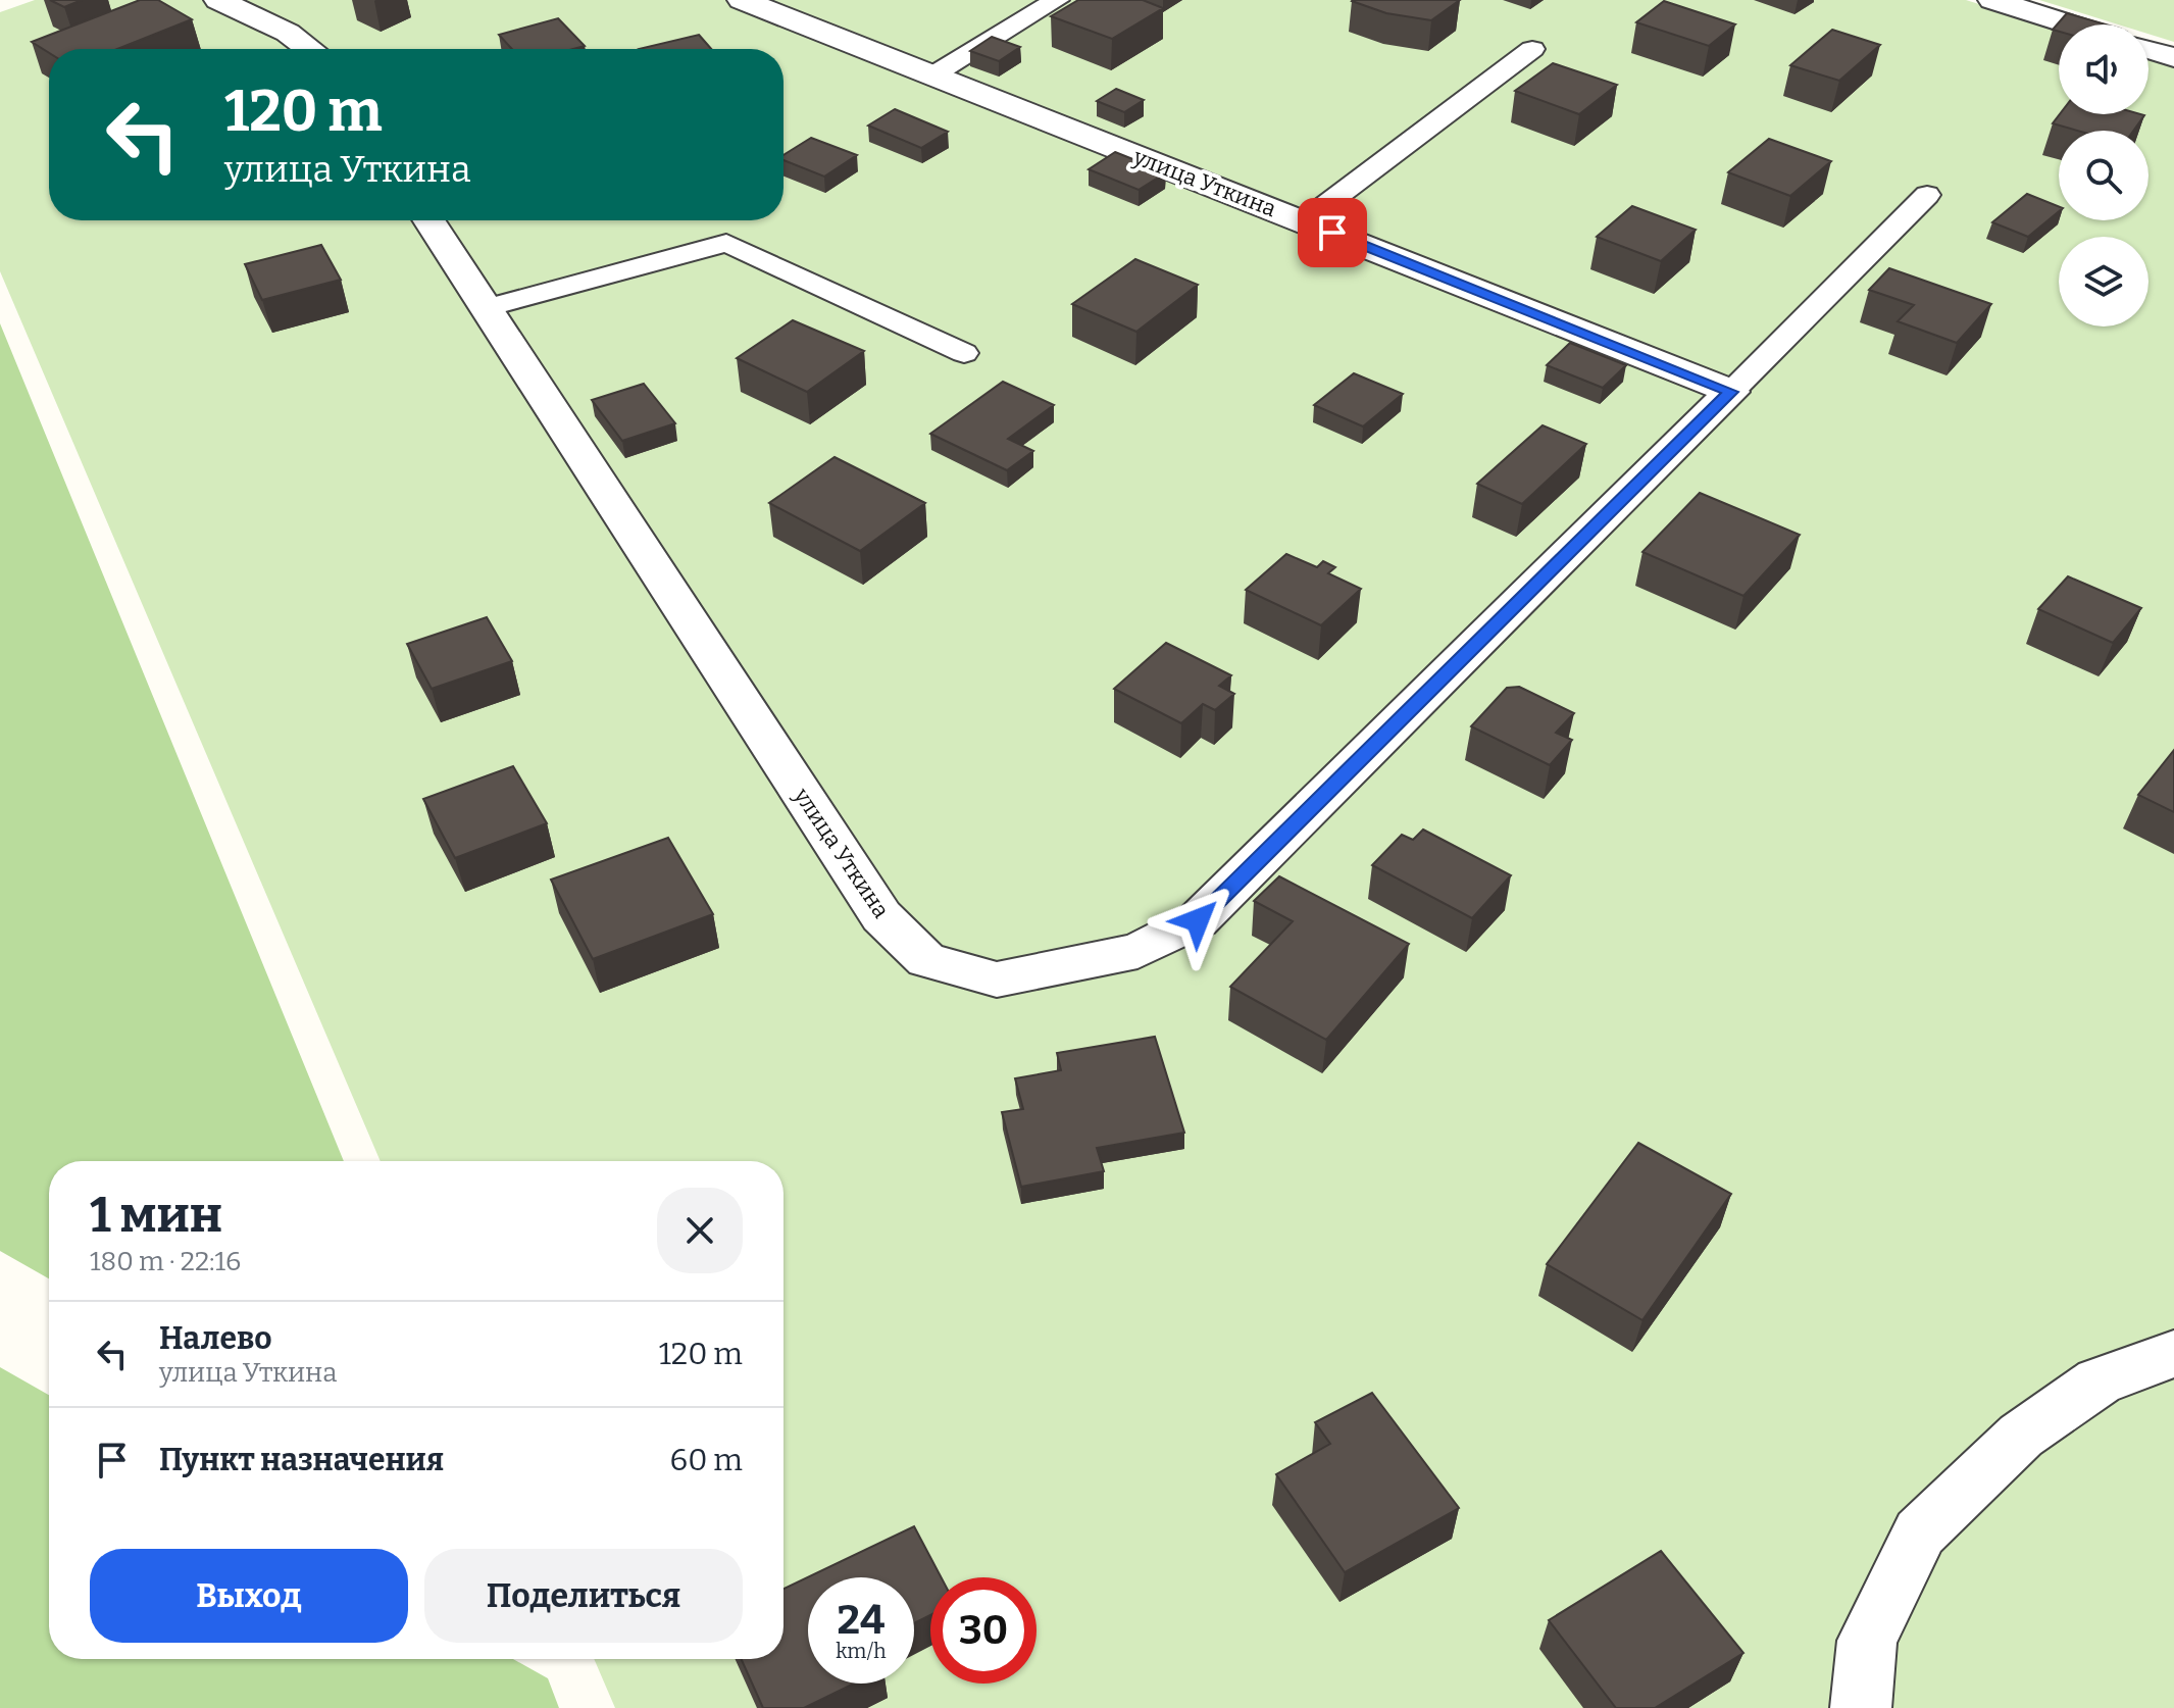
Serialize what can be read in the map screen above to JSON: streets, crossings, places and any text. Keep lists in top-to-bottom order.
{
  "streets": {
    "street": ["улица Уткина"]
  },
  "page": {
    "turn": ["120 m", "улица Уткина"],
    "heading": ["1 мин", "180 m · 22:16"],
    "list": [
      {
        "name": "Налево",
        "note": "улица Уткина",
        "value": "120 m"
      },
      {
        "name": "Пункт назначения",
        "value": "60 m"
      }
    ],
    "buttons": ["Выход", "Поделиться"],
    "speed": "24 km/h",
    "limit": "30"
  }
}
